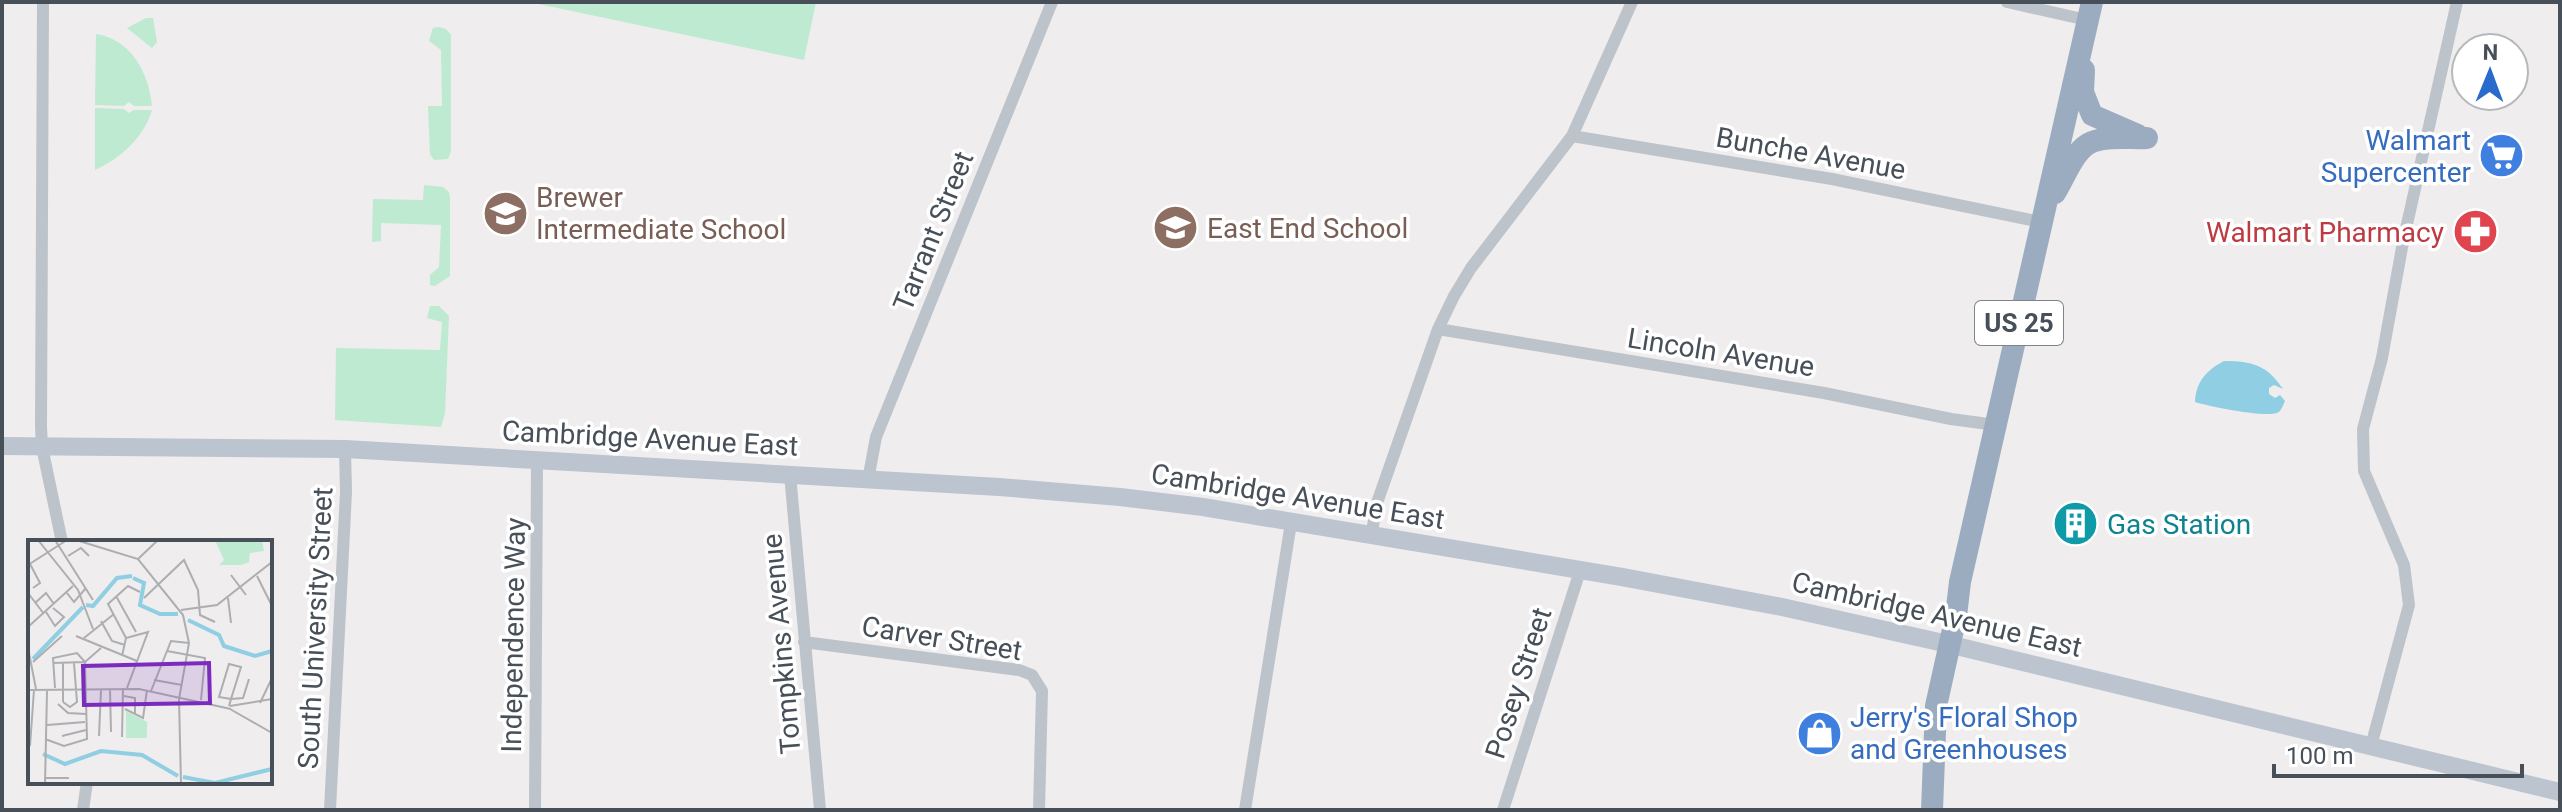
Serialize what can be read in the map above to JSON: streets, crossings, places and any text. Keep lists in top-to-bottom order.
{
  "streets": {
    "highway": ["US 25"],
    "main road": ["Cambridge Avenue East"],
    "street": [
      "Bunche Avenue",
      "Tarrant Street",
      "Lincoln Avenue",
      "South University Street",
      "Independence Way",
      "Carver Street",
      "Tompkins Avenue",
      "Posey Street"
    ]
  },
  "crossings": [
    ["Bunche Avenue", "US 25"],
    ["Tarrant Street", "Cambridge Avenue East"],
    ["US 25", "Lincoln Avenue"],
    ["US 25", "Cambridge Avenue East"],
    ["Cambridge Avenue East", "South University Street"],
    ["Cambridge Avenue East", "Independence Way"],
    ["Cambridge Avenue East", "Tompkins Avenue"],
    ["Cambridge Avenue East", "Posey Street"],
    ["Carver Street", "Tompkins Avenue"]
  ],
  "places": {
    "supermarket": ["Walmart Supercenter"],
    "school or university": ["Brewer Intermediate School", "East End School"],
    "pharmacy": ["Walmart Pharmacy"],
    "building": ["Gas Station"],
    "shop": ["Jerry's Floral Shop and Greenhouses"]
  },
  "scale_bar": "100 m",
  "north": "top"
}
